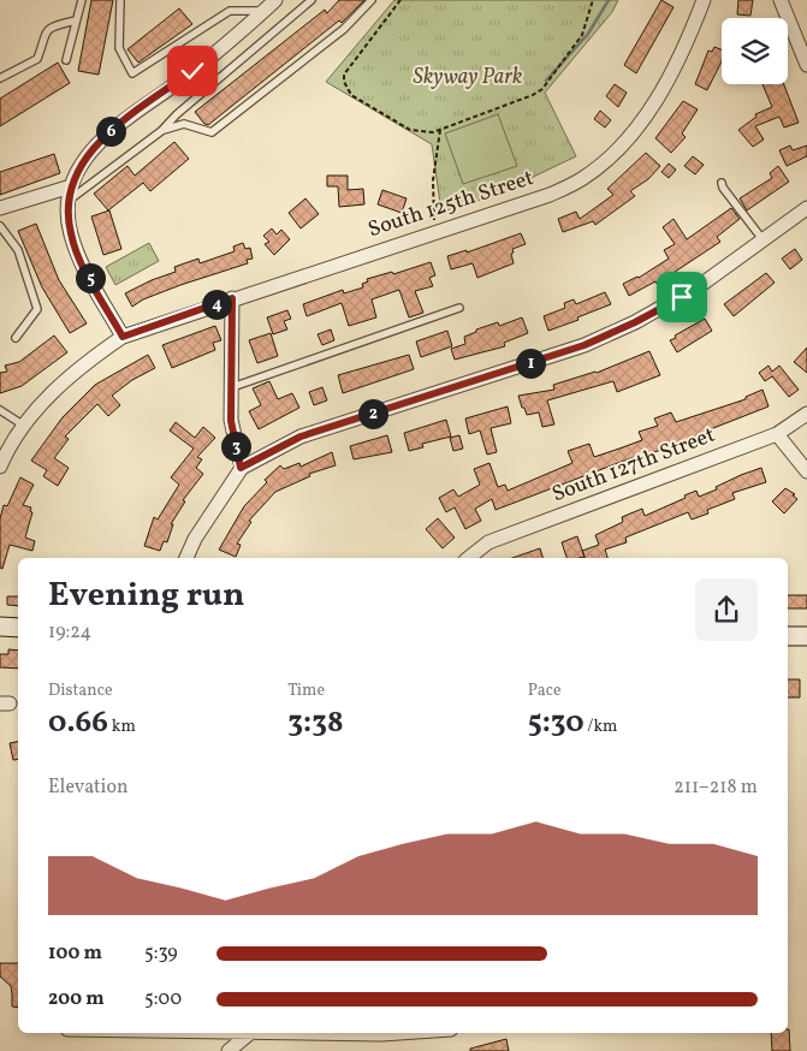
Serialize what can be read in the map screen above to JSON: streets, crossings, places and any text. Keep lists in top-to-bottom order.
{
  "streets": {
    "street": ["South 125th Street", "South 127th Street"]
  },
  "parks": ["Skyway Park"],
  "page": {
    "pins": [
      "6",
      "5",
      "4",
      "1",
      "2",
      "3"
    ],
    "heading": ["Evening run", "19:24"],
    "stats": [
      ["Distance", "0.66 km"],
      ["Time", "3:38"],
      ["Pace", "5:30 /km"]
    ],
    "chart": ["Elevation", "211–218 m"],
    "list": [
      {
        "name": "100 m",
        "note": "5:39"
      },
      {
        "name": "200 m",
        "note": "5:00"
      }
    ]
  }
}
